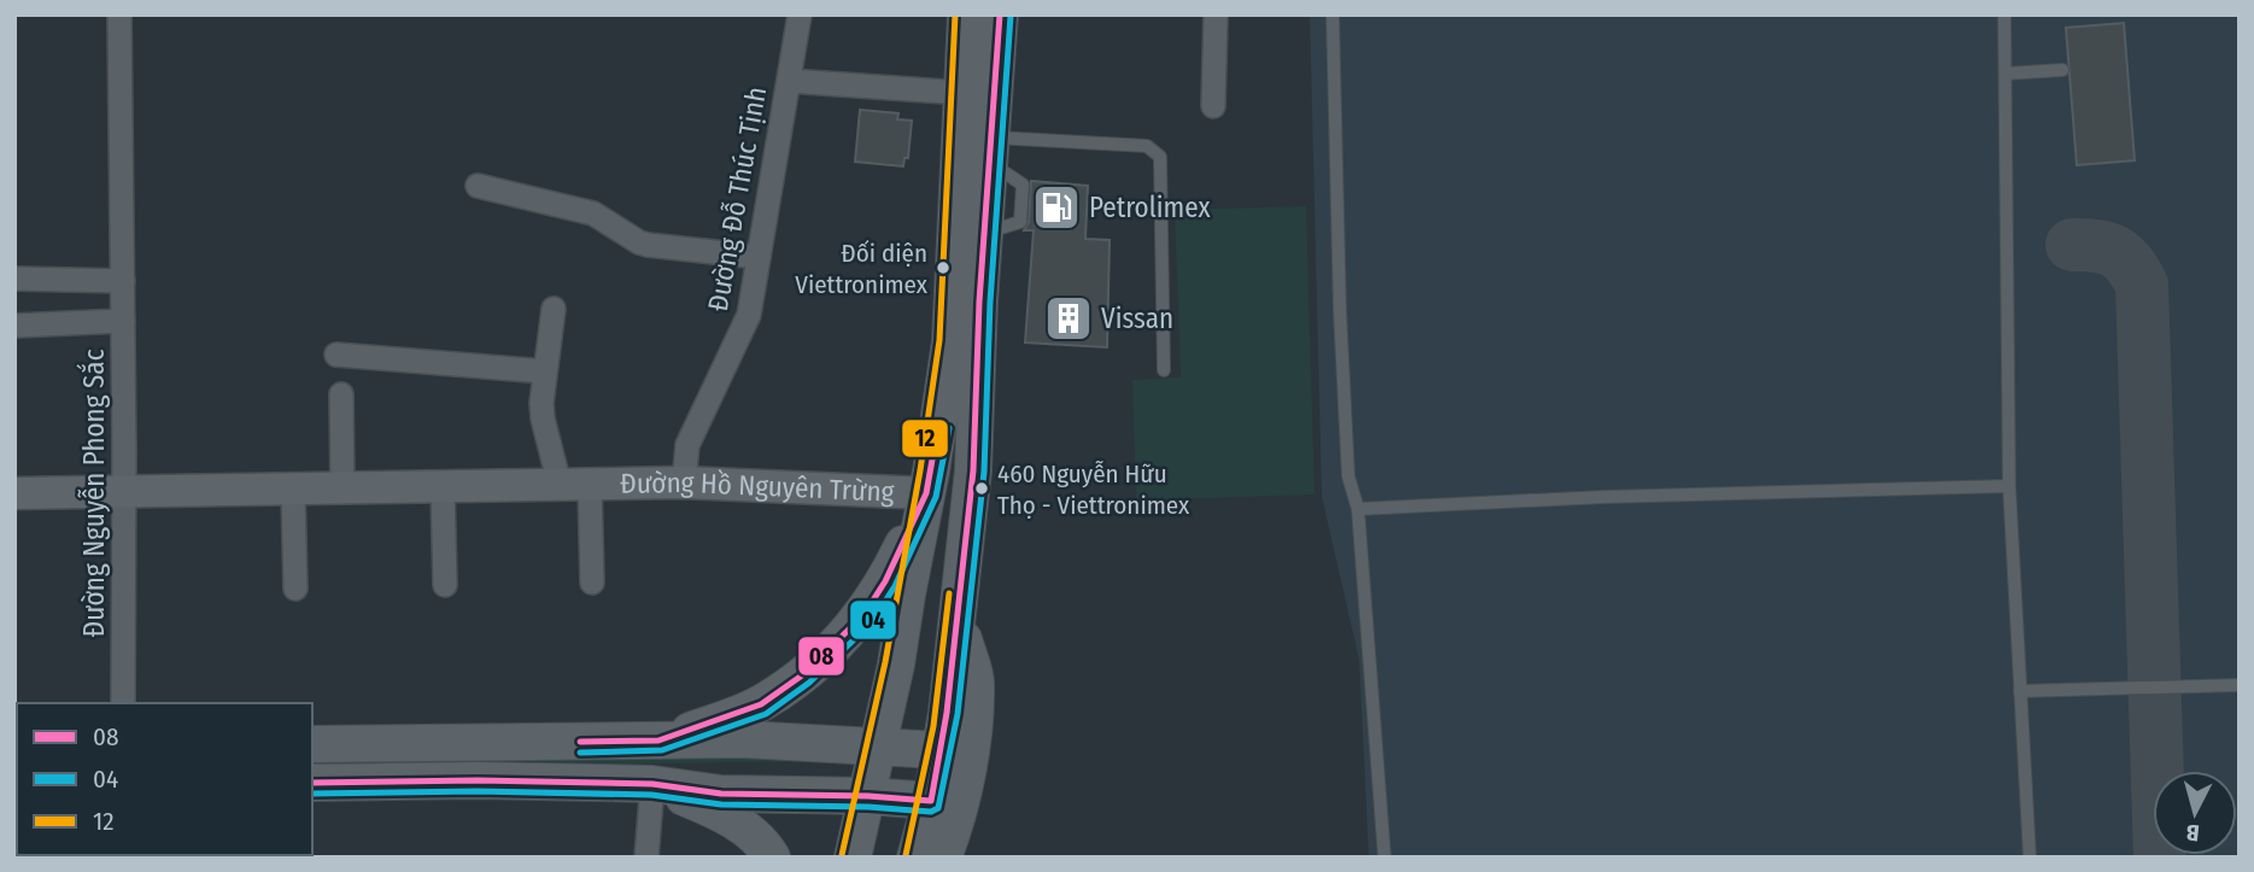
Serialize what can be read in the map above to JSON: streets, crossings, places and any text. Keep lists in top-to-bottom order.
{
  "streets": {
    "street": ["Đường Đỗ Thúc Tịnh", "Đường Hồ Nguyên Trừng", "Đường Nguyễn Phong Sắc"]
  },
  "crossings": [
    ["Đường Đỗ Thúc Tịnh", "Đường Hồ Nguyên Trừng"],
    ["Đường Hồ Nguyên Trừng", "Đường Nguyễn Phong Sắc"]
  ],
  "places": {
    "fuel station": ["Petrolimex"],
    "other": ["Đối diện Viettronimex", "460 Nguyễn Hữu Thọ - Viettronimex"],
    "building": ["Vissan"]
  },
  "lines": ["transit line 08", "transit line 12", "transit line 04"],
  "legend": ["08", "04", "12"],
  "north": "bottom"
}
